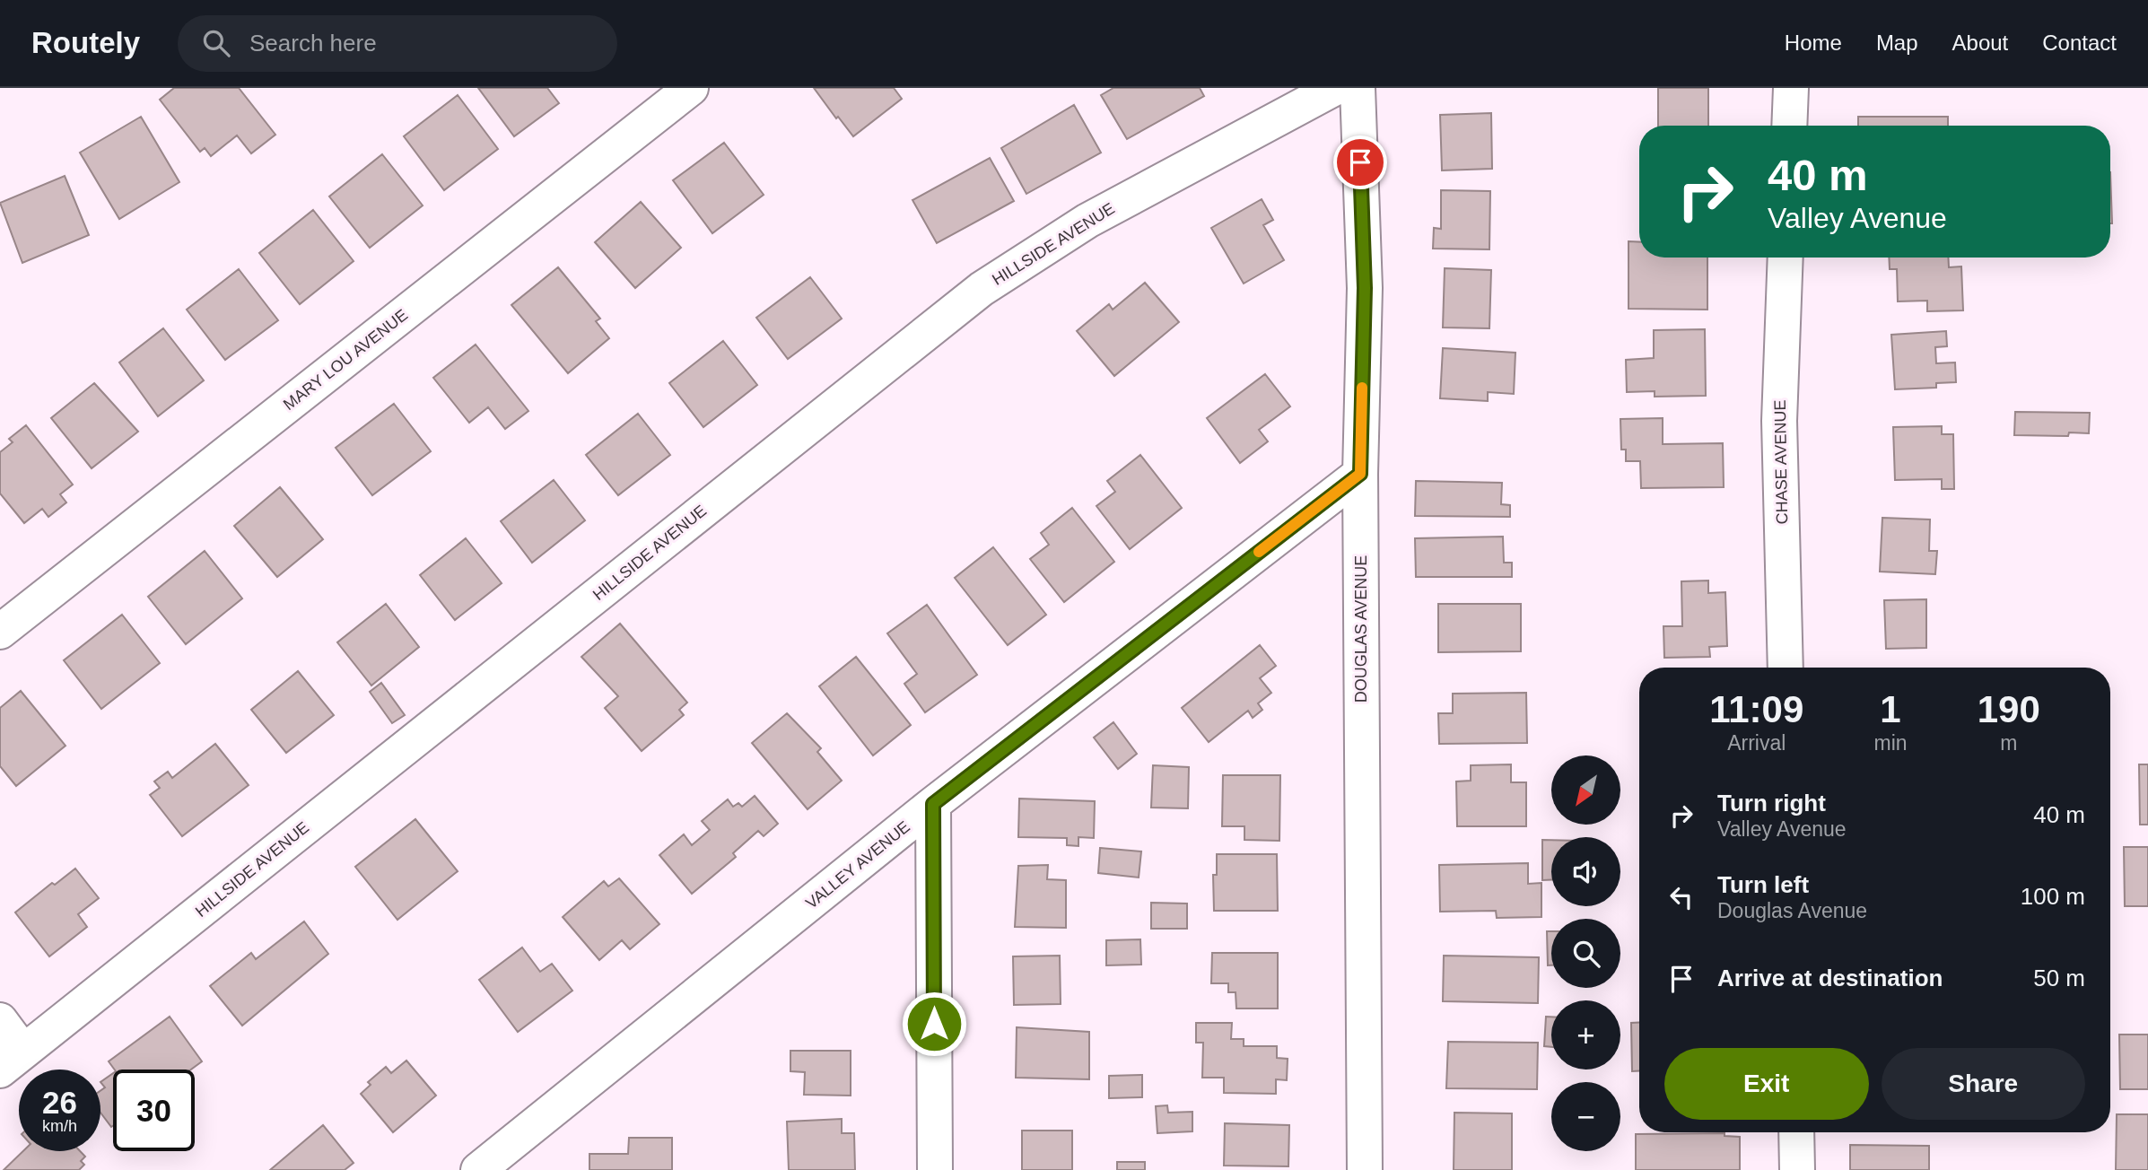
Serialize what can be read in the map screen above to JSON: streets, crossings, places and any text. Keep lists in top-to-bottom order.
{
  "streets": {
    "street": [
      "HILLSIDE AVENUE",
      "MARY LOU AVENUE",
      "CHASE AVENUE",
      "DOUGLAS AVENUE",
      "VALLEY AVENUE"
    ]
  },
  "crossings": [
    ["DOUGLAS AVENUE", "VALLEY AVENUE"]
  ],
  "north": "bottom left",
  "page": {
    "header": "Routely",
    "search": "Search here",
    "nav": [
      "Home",
      "Map",
      "About",
      "Contact"
    ],
    "turn": ["40 m", "Valley Avenue"],
    "eta": [
      "11:09",
      "Arrival",
      "1",
      "min",
      "190",
      "m"
    ],
    "map_buttons": ["+", "−"],
    "list": [
      {
        "name": "Turn right",
        "note": "Valley Avenue",
        "value": "40 m"
      },
      {
        "name": "Turn left",
        "note": "Douglas Avenue",
        "value": "100 m"
      },
      {
        "name": "Arrive at destination",
        "value": "50 m"
      }
    ],
    "buttons": ["Exit", "Share"],
    "speed": "26 km/h",
    "limit": "30"
  }
}
